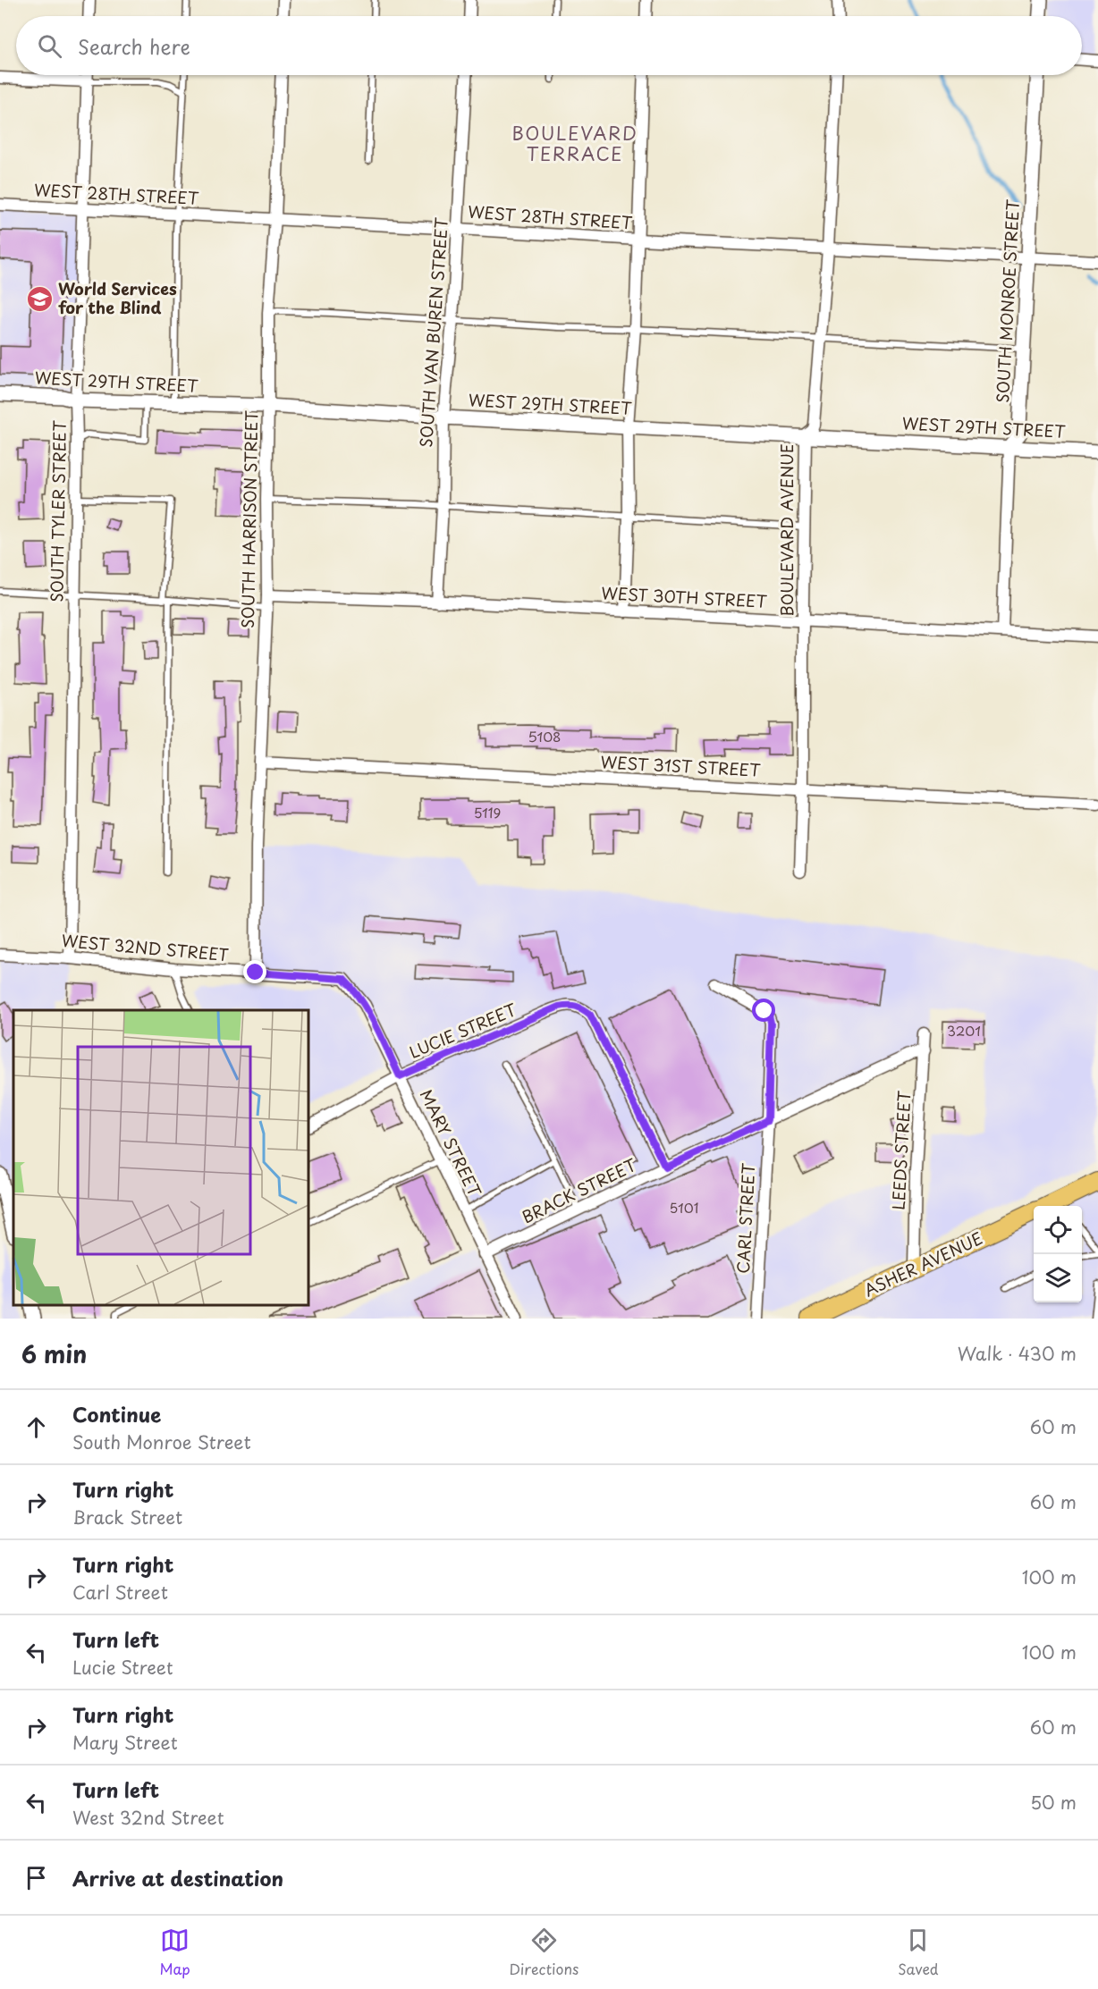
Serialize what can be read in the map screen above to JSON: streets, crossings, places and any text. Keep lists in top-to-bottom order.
{
  "streets": {
    "main road": ["ASHER AVENUE"],
    "street": [
      "WEST 28TH STREET",
      "SOUTH MONROE STREET",
      "SOUTH VAN BUREN STREET",
      "WEST 29TH STREET",
      "SOUTH TYLER STREET",
      "SOUTH HARRISON STREET",
      "BOULEVARD AVENUE",
      "WEST 30TH STREET",
      "WEST 31ST STREET",
      "WEST 32ND STREET",
      "LUCIE STREET",
      "MARY STREET",
      "LEEDS STREET",
      "BRACK STREET",
      "CARL STREET"
    ]
  },
  "crossings": [
    ["WEST 28TH STREET", "SOUTH MONROE STREET"],
    ["WEST 28TH STREET", "SOUTH VAN BUREN STREET"],
    ["WEST 28TH STREET", "SOUTH TYLER STREET"],
    ["WEST 28TH STREET", "SOUTH HARRISON STREET"],
    ["WEST 28TH STREET", "BOULEVARD AVENUE"],
    ["SOUTH MONROE STREET", "WEST 29TH STREET"],
    ["SOUTH MONROE STREET", "WEST 30TH STREET"],
    ["SOUTH VAN BUREN STREET", "WEST 29TH STREET"],
    ["SOUTH VAN BUREN STREET", "WEST 30TH STREET"],
    ["WEST 29TH STREET", "SOUTH TYLER STREET"],
    ["WEST 29TH STREET", "SOUTH HARRISON STREET"],
    ["WEST 29TH STREET", "BOULEVARD AVENUE"],
    ["SOUTH TYLER STREET", "WEST 32ND STREET"],
    ["SOUTH HARRISON STREET", "WEST 30TH STREET"],
    ["SOUTH HARRISON STREET", "WEST 31ST STREET"],
    ["SOUTH HARRISON STREET", "WEST 32ND STREET"],
    ["BOULEVARD AVENUE", "WEST 30TH STREET"],
    ["BOULEVARD AVENUE", "WEST 31ST STREET"],
    ["WEST 32ND STREET", "MARY STREET"],
    ["LUCIE STREET", "MARY STREET"],
    ["LUCIE STREET", "BRACK STREET"],
    ["MARY STREET", "BRACK STREET"],
    ["LEEDS STREET", "BRACK STREET"],
    ["LEEDS STREET", "ASHER AVENUE"],
    ["BRACK STREET", "CARL STREET"]
  ],
  "districts": ["BOULEVARD TERRACE"],
  "places": {
    "school or university": ["World Services for the Blind"]
  },
  "house_numbers": [
    "5108",
    "5119",
    "3201",
    "5101"
  ],
  "page": {
    "search": "Search here",
    "heading": ["6 min", "Walk · 430 m"],
    "list": [
      ["Continue", "South Monroe Street", "60 m"],
      ["Turn right", "Brack Street", "60 m"],
      ["Turn right", "Carl Street", "100 m"],
      ["Turn left", "Lucie Street", "100 m"],
      ["Turn right", "Mary Street", "60 m"],
      ["Turn left", "West 32nd Street", "50 m"],
      "Arrive at destination"
    ],
    "nav": ["Map", "Directions", "Saved"]
  }
}
